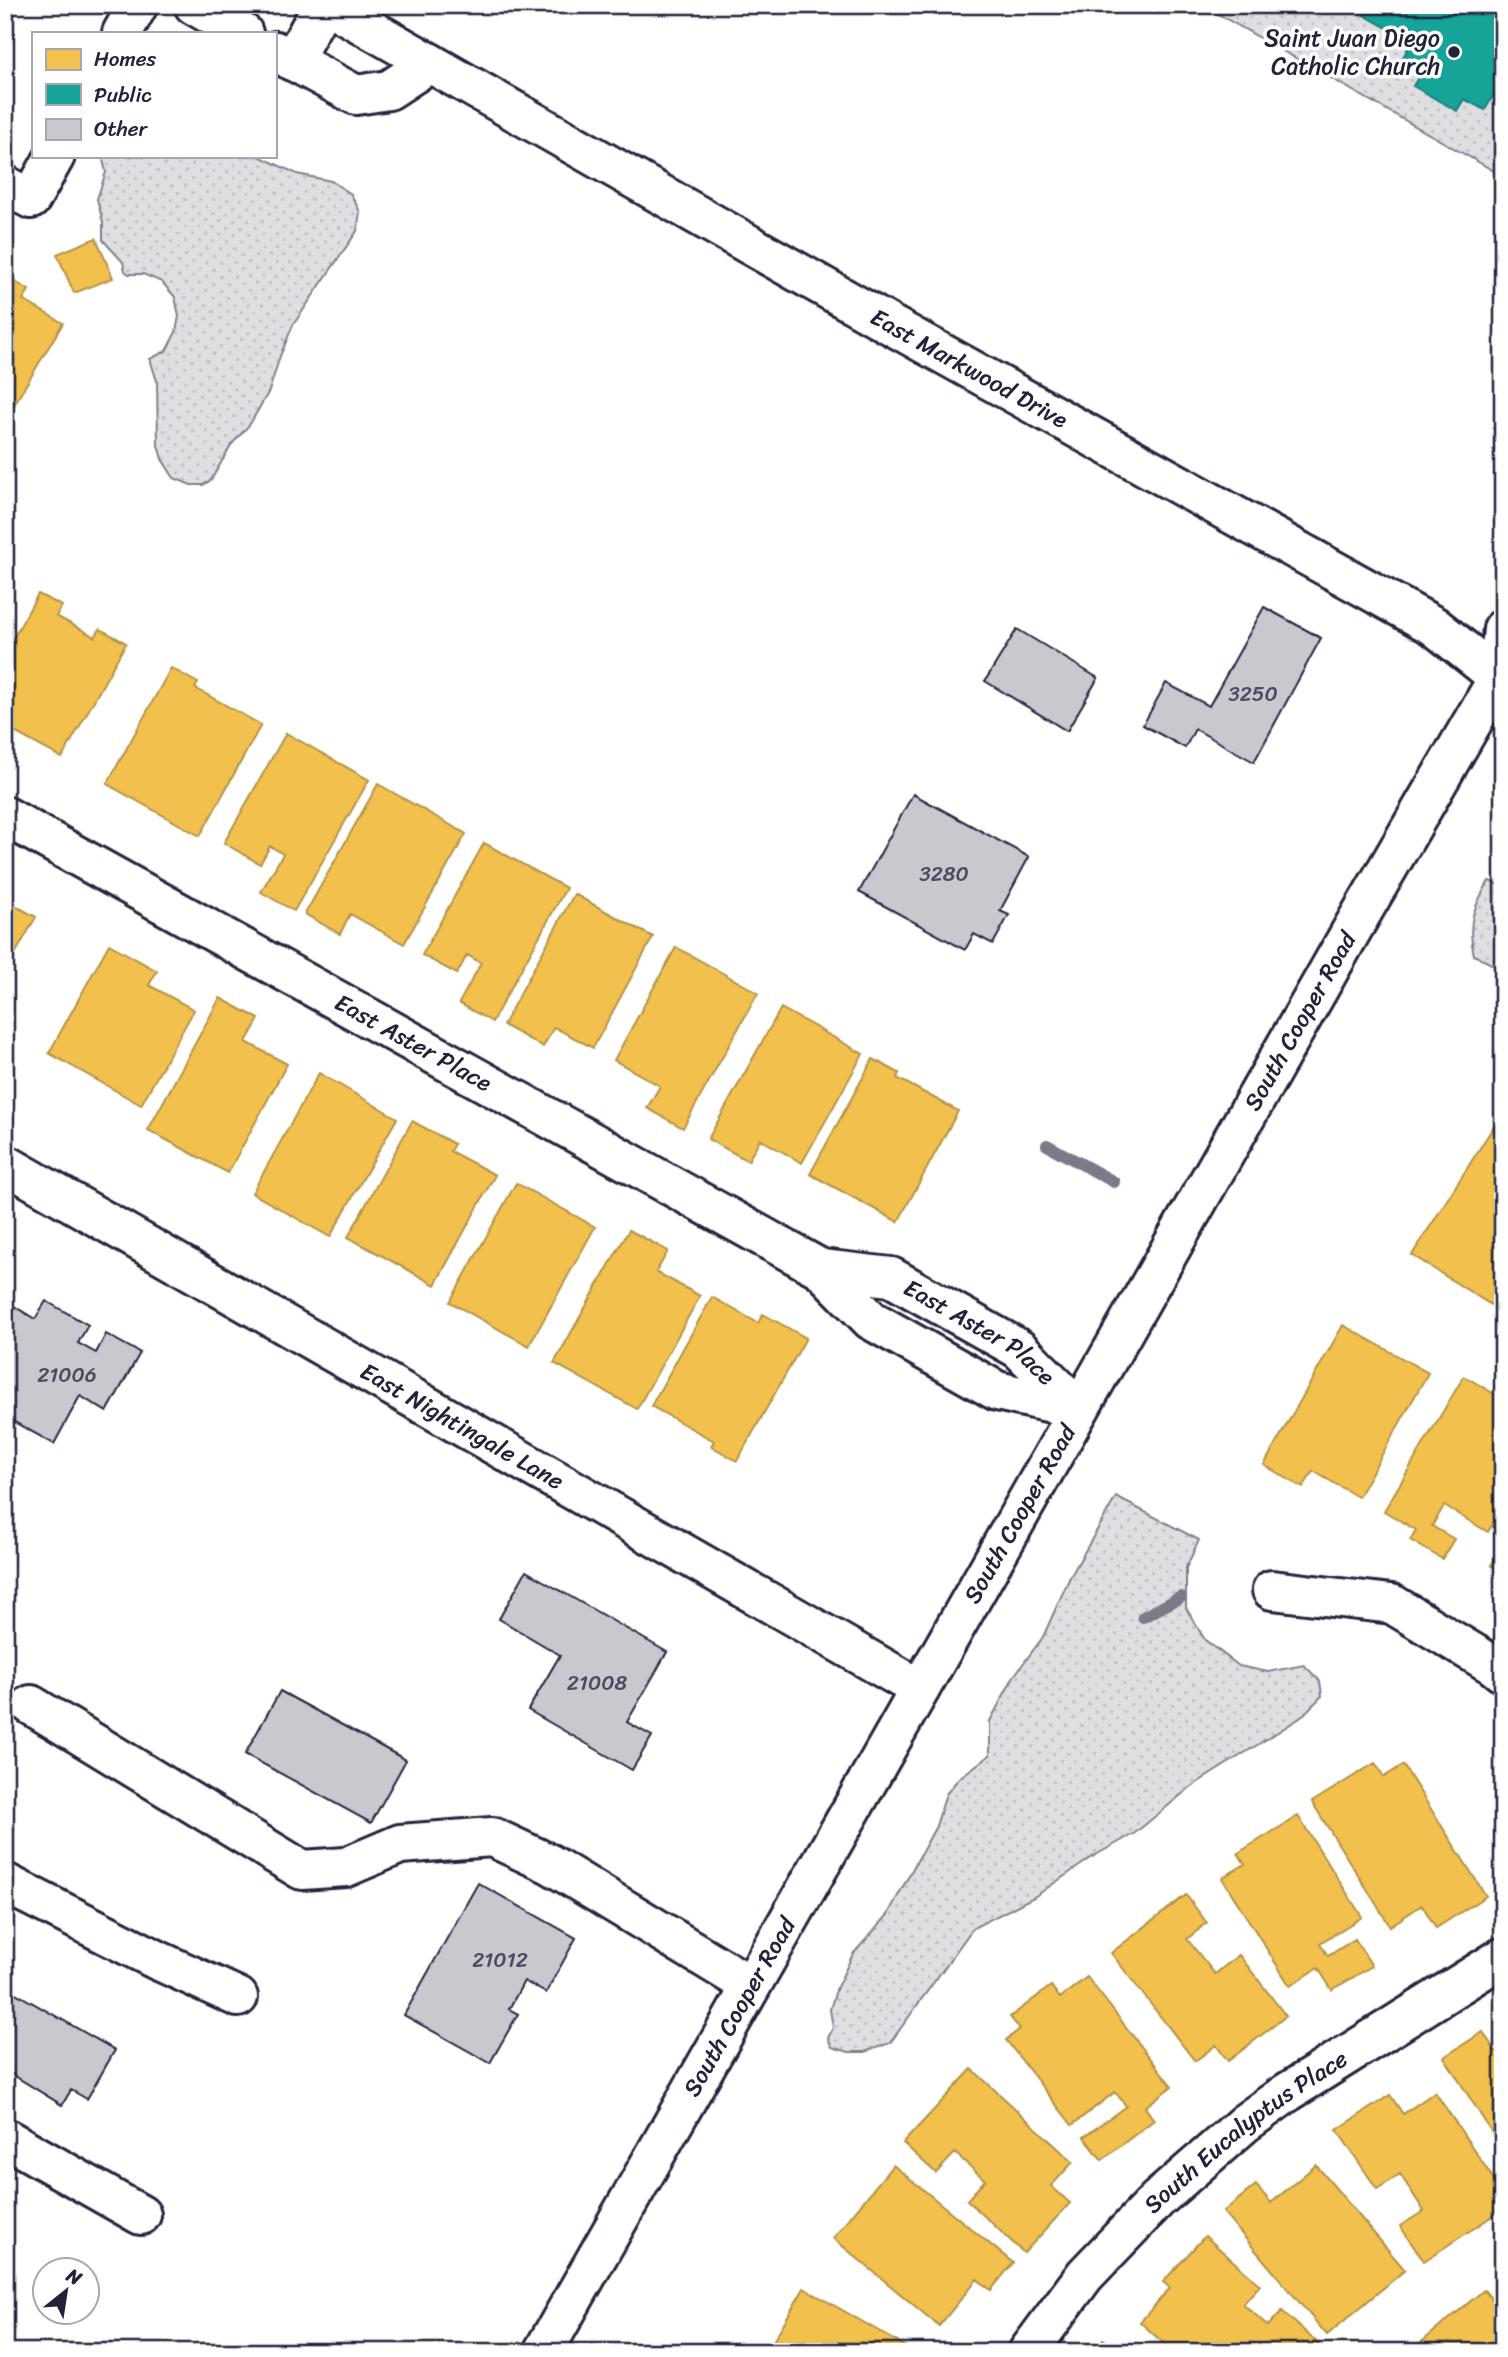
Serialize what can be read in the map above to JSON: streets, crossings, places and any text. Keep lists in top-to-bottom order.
{
  "streets": {
    "street": [
      "East Markwood Drive",
      "South Cooper Road",
      "East Aster Place",
      "East Nightingale Lane",
      "South Eucalyptus Place"
    ]
  },
  "crossings": [
    ["East Markwood Drive", "South Cooper Road"],
    ["South Cooper Road", "East Aster Place"],
    ["South Cooper Road", "East Nightingale Lane"]
  ],
  "places": ["Saint Juan Diego Catholic Church"],
  "house_numbers": [
    "3250",
    "3280",
    "21006",
    "21008",
    "21012"
  ],
  "legend": ["Homes", "Public", "Other"],
  "north": "top right"
}
